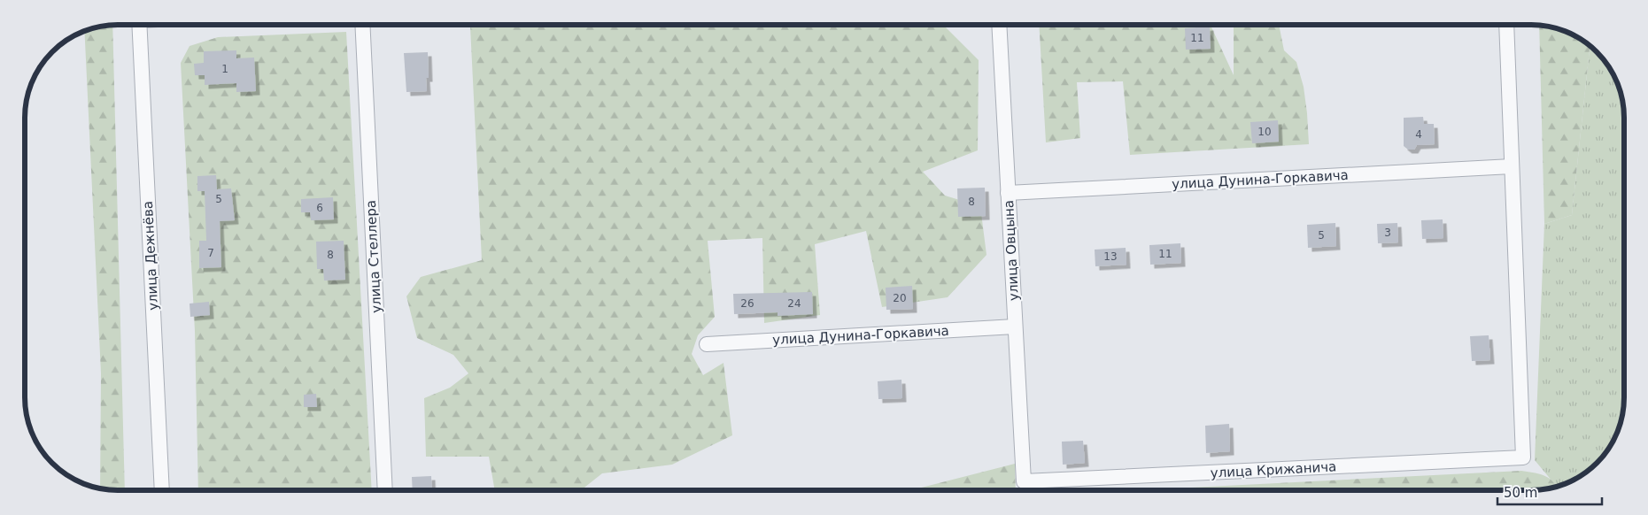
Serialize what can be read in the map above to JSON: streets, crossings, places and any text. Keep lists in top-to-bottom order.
{
  "streets": {
    "street": [
      "улица Дунина-Горкавича",
      "улица Овцына",
      "улица Дежнёва",
      "улица Стеллера",
      "улица Крижанича"
    ]
  },
  "crossings": [
    ["улица Дунина-Горкавича", "улица Овцына"],
    ["улица Дунина-Горкавича", "улица Крижанича"],
    ["улица Овцына", "улица Крижанича"]
  ],
  "house_numbers": [
    "11",
    "1",
    "10",
    "4",
    "5",
    "8",
    "6",
    "3",
    "5",
    "7",
    "11",
    "8",
    "13",
    "20",
    "26",
    "24"
  ],
  "scale_bar": "50 m"
}
